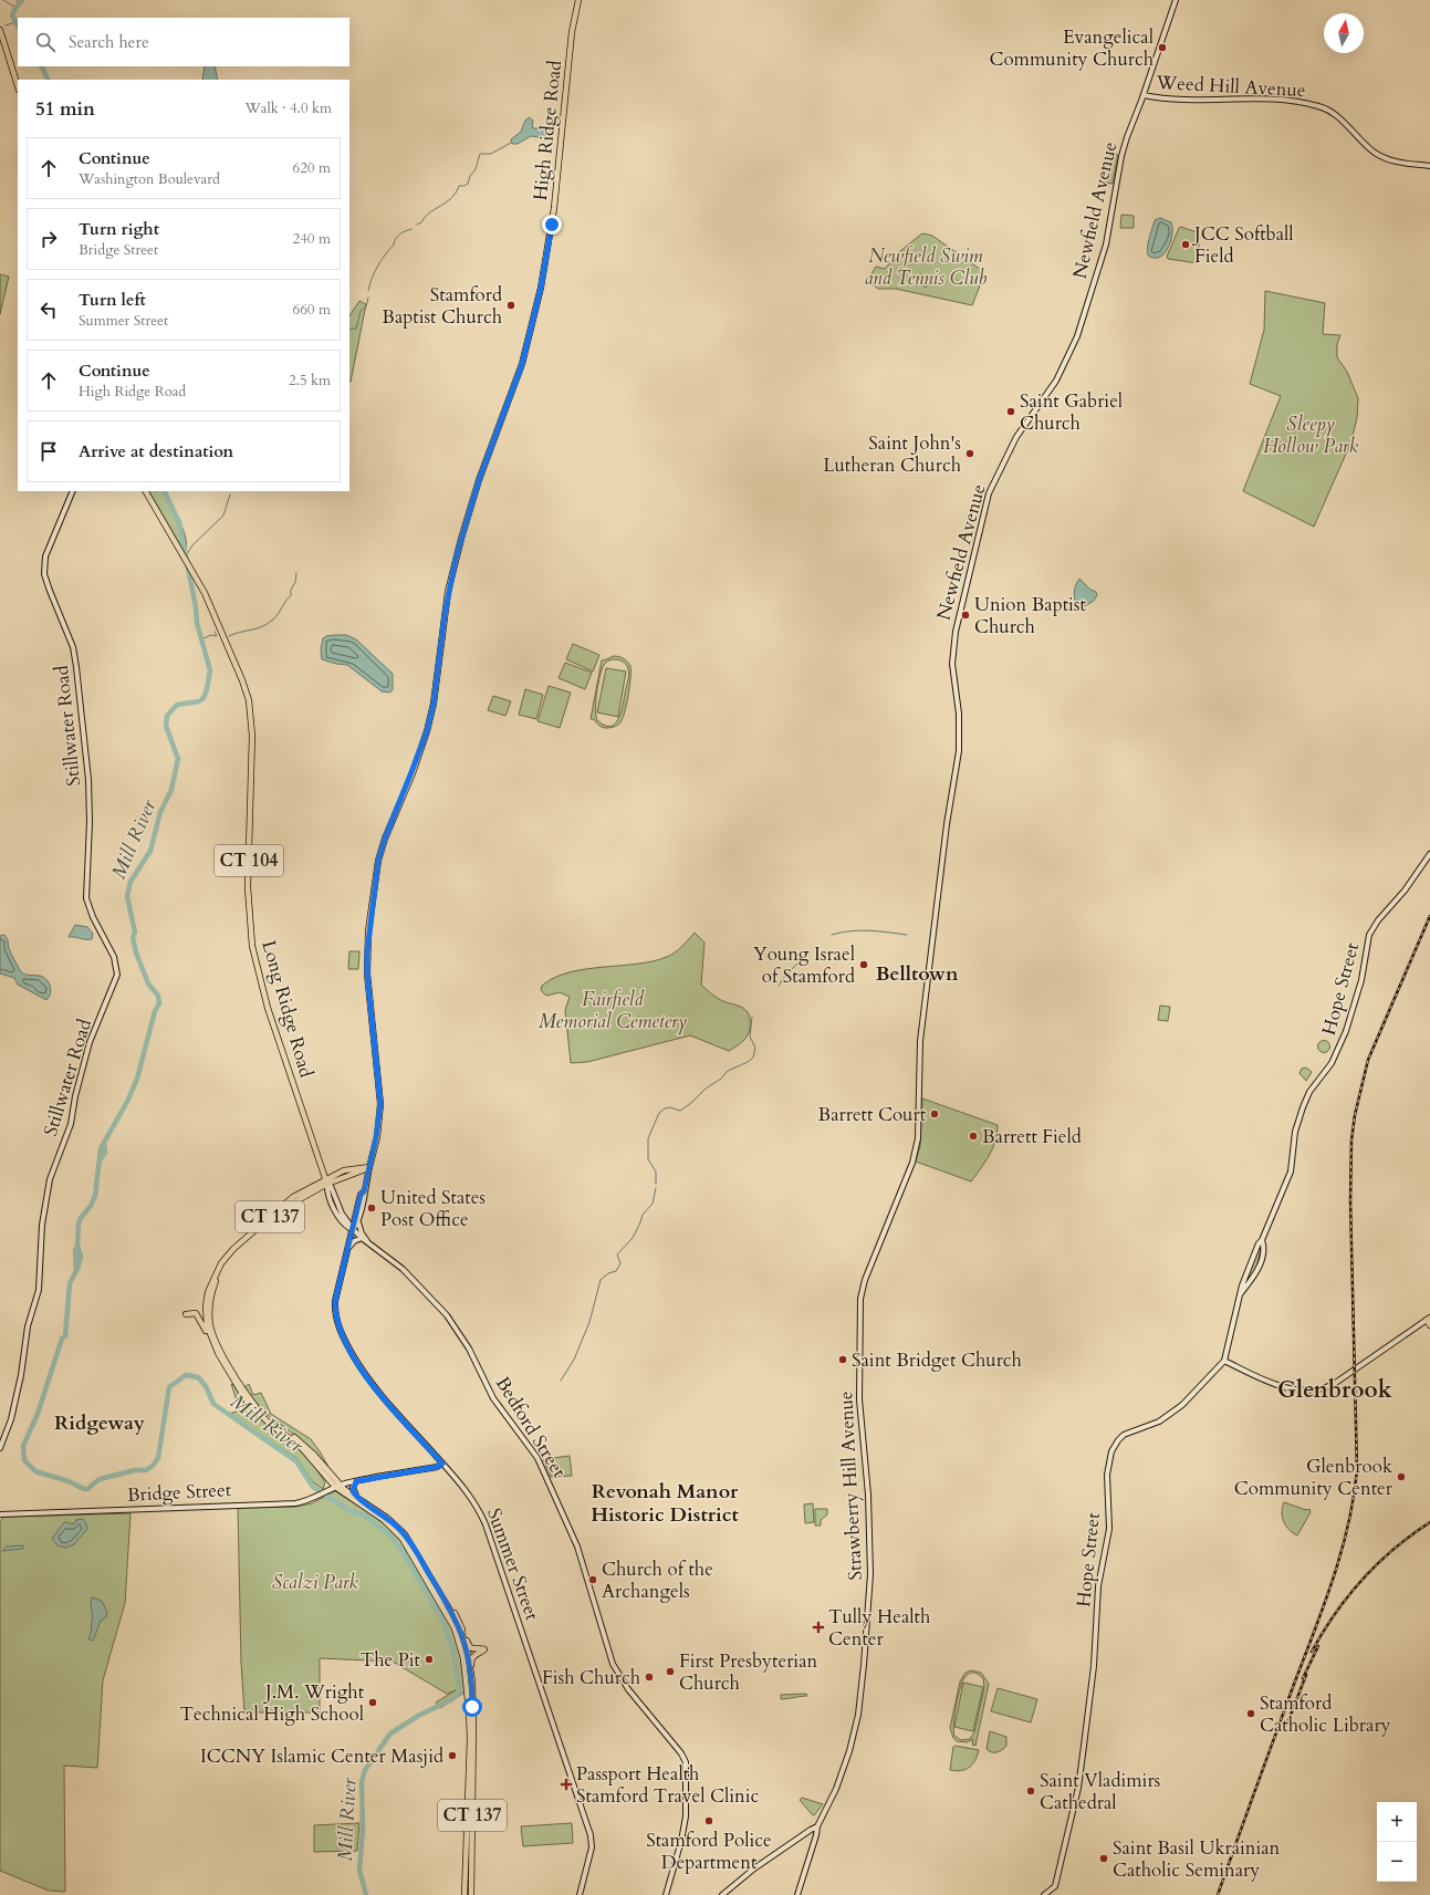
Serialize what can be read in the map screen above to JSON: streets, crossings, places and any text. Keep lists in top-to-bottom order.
{
  "streets": {
    "main road": [
      "Weed Hill Avenue",
      "High Ridge Road",
      "Newfield Avenue",
      "Stillwater Road",
      "CT 104",
      "Hope Street",
      "Long Ridge Road",
      "CT 137",
      "Bedford Street",
      "Strawberry Hill Avenue",
      "Bridge Street",
      "Summer Street"
    ]
  },
  "crossings": [
    ["Weed Hill Avenue", "Newfield Avenue"],
    ["High Ridge Road", "Long Ridge Road"],
    ["High Ridge Road", "CT 137"],
    ["High Ridge Road", "Bedford Street"],
    ["High Ridge Road", "Summer Street"],
    ["Newfield Avenue", "Strawberry Hill Avenue"],
    ["Long Ridge Road", "CT 137"],
    ["Long Ridge Road", "Bedford Street"],
    ["Long Ridge Road", "Summer Street"],
    ["CT 137", "Bridge Street"],
    ["Bedford Street", "Summer Street"],
    ["Bridge Street", "Summer Street"]
  ],
  "districts": [
    "Belltown",
    "Glenbrook",
    "Ridgeway",
    "Revonah Manor Historic District"
  ],
  "water": ["Mill River"],
  "parks": [
    "Newfield Swim and Tennis Club",
    "Sleepy Hollow Park",
    "Fairfield Memorial Cemetery",
    "Scalzi Park"
  ],
  "places": {
    "other": [
      "Evangelical Community Church",
      "JCC Softball Field",
      "Stamford Baptist Church",
      "Saint Gabriel Church",
      "Saint John's Lutheran Church",
      "Union Baptist Church",
      "Young Israel of Stamford",
      "Barrett Court",
      "Barrett Field",
      "United States Post Office",
      "Saint Bridget Church",
      "Glenbrook Community Center",
      "Church of the Archangels",
      "The Pit",
      "First Presbyterian Church",
      "Fish Church",
      "J.M. Wright Technical High School",
      "Stamford Catholic Library",
      "ICCNY Islamic Center Masjid",
      "Saint Vladimirs Cathedral",
      "Stamford Police Department",
      "Saint Basil Ukrainian Catholic Seminary"
    ],
    "health": ["Tully Health Center", "Passport Health Stamford Travel Clinic"]
  },
  "north": "top",
  "page": {
    "search": "Search here",
    "heading": ["51 min", "Walk · 4.0 km"],
    "list": [
      ["Continue", "Washington Boulevard", "620 m"],
      ["Turn right", "Bridge Street", "240 m"],
      ["Turn left", "Summer Street", "660 m"],
      ["Continue", "High Ridge Road", "2.5 km"],
      "Arrive at destination"
    ],
    "map_buttons": ["+", "−"]
  }
}
